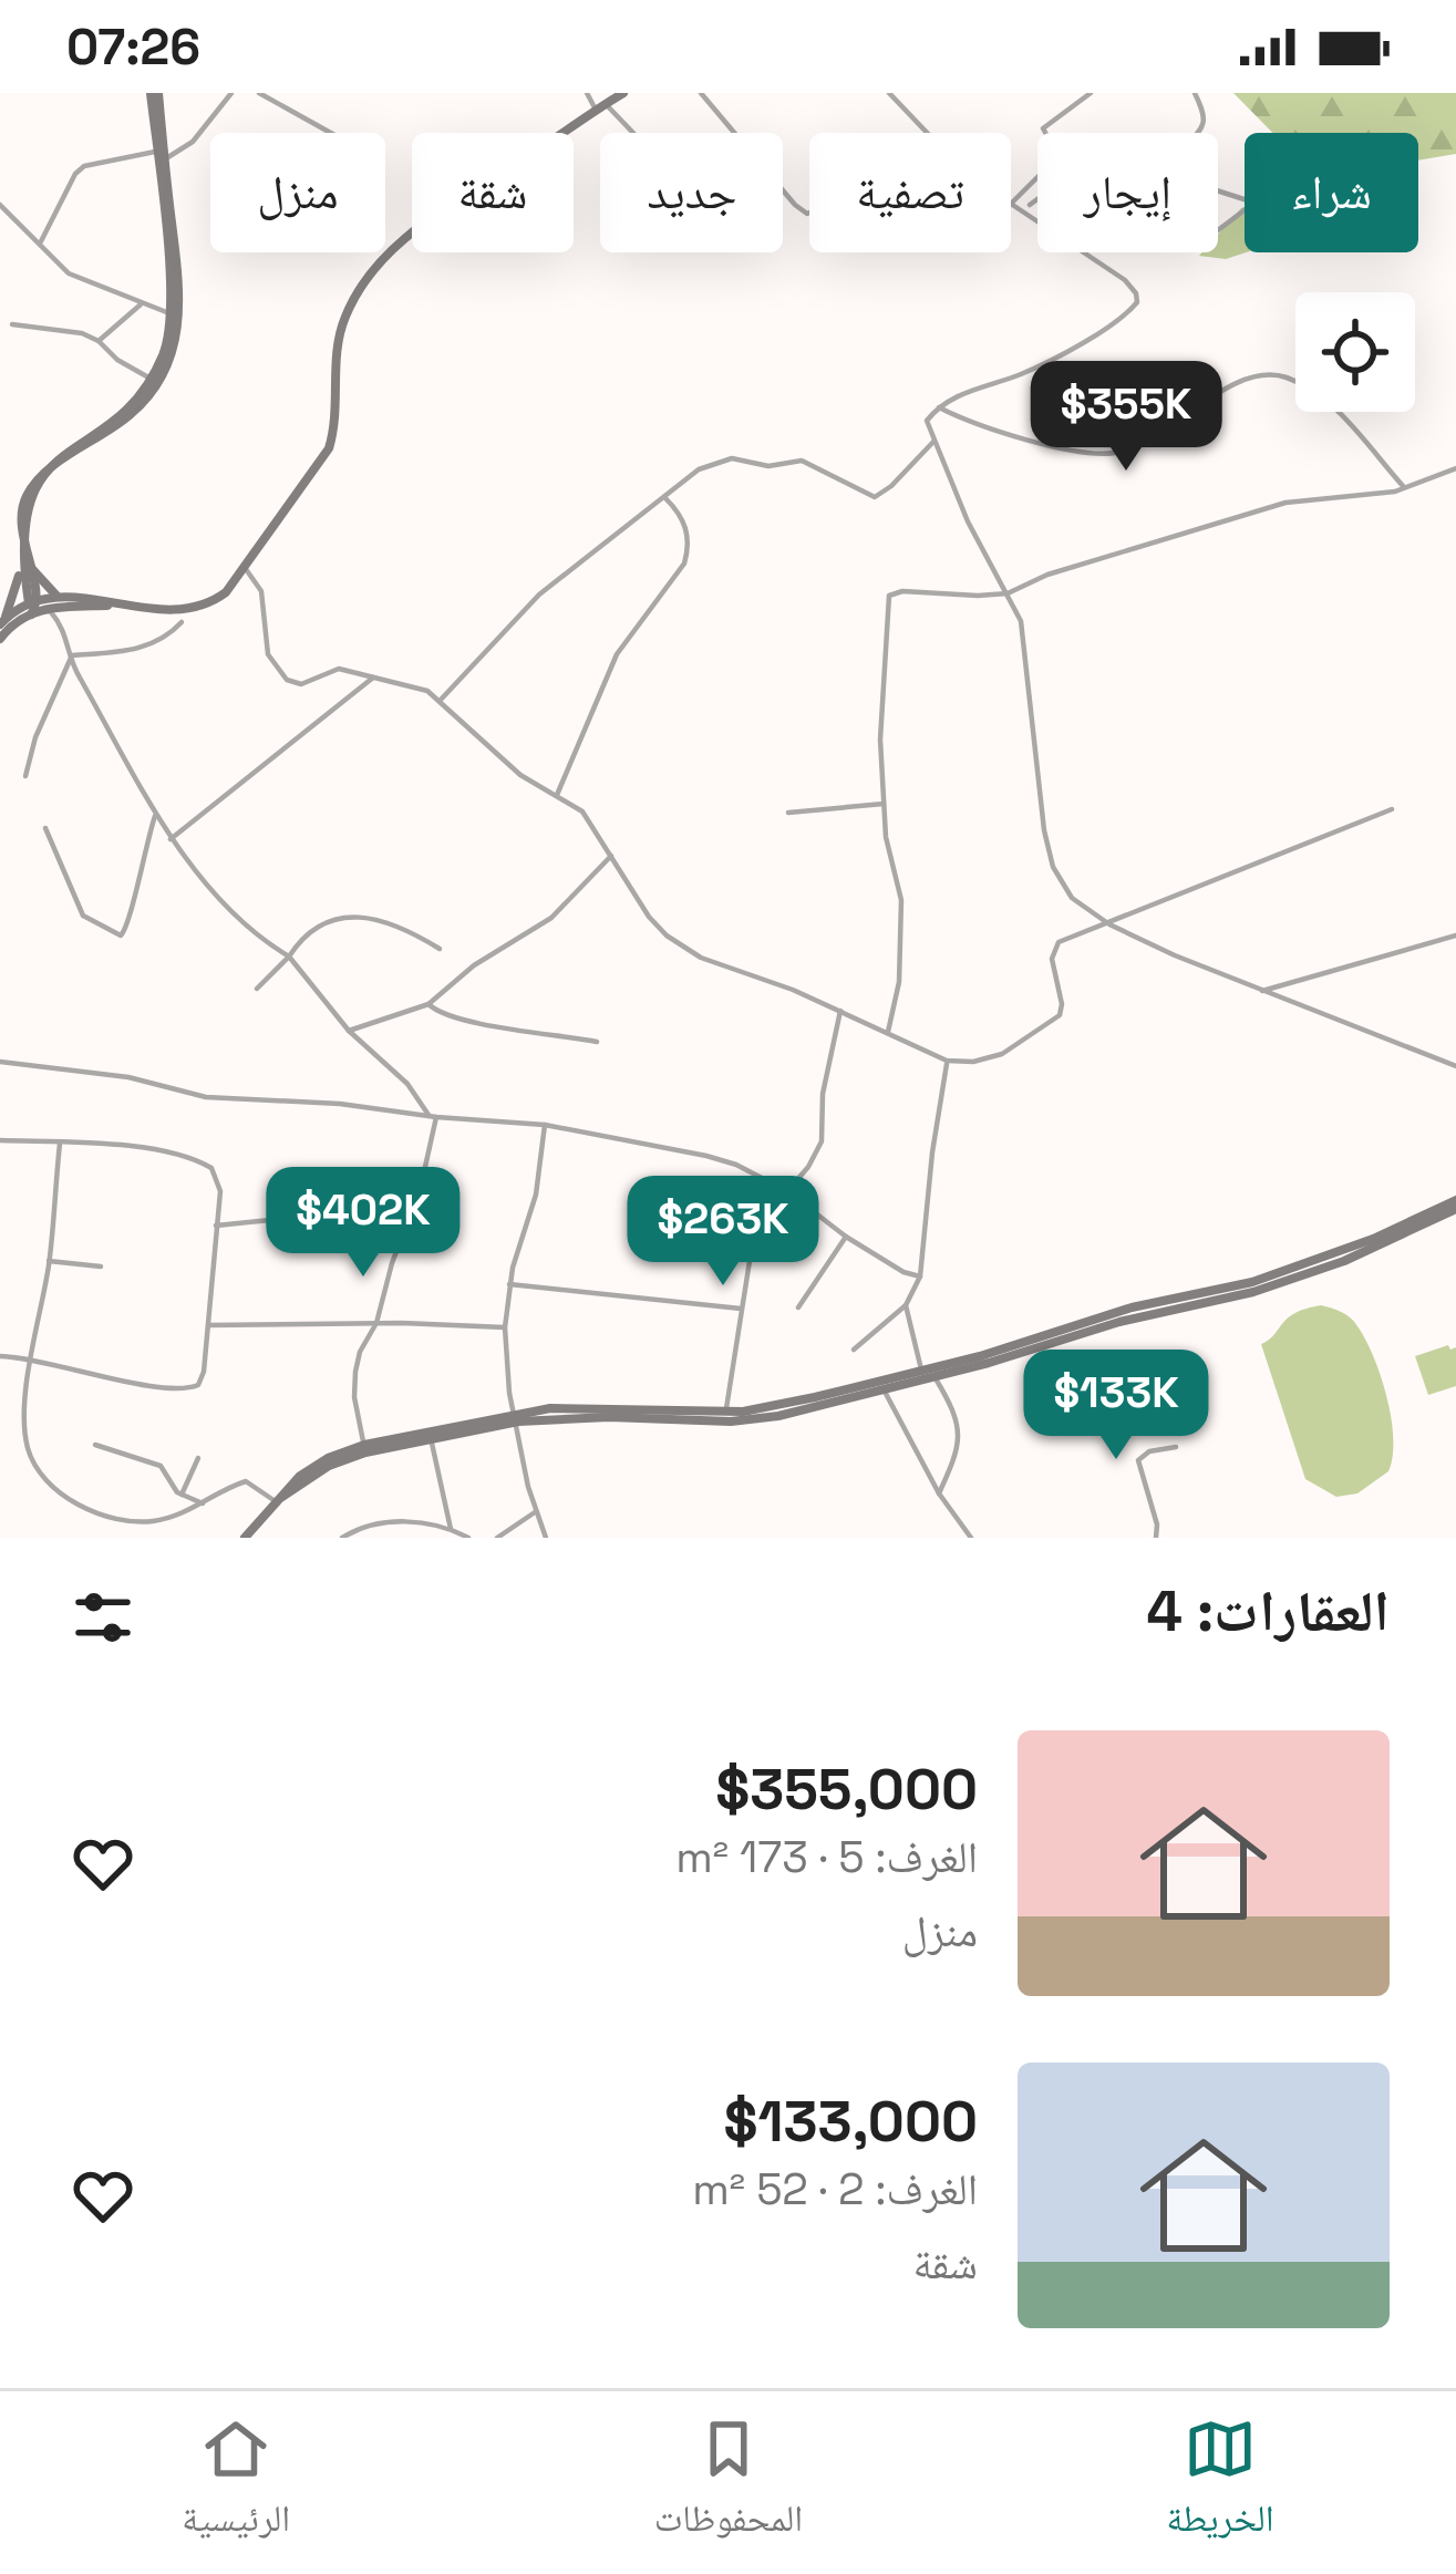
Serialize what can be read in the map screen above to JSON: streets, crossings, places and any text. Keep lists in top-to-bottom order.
{
  "page": {
    "status": "07:26",
    "chip": [
      "شراء",
      "إيجار",
      "تصفية",
      "جديد",
      "شقة",
      "منزل"
    ],
    "price": [
      "$355K",
      "$402K",
      "$263K",
      "$133K"
    ],
    "heading": "العقارات: 4",
    "list": [
      {
        "name": "$355,000",
        "note": "الغرف: 5 · 173 m² · منزل"
      },
      {
        "name": "$133,000",
        "note": "الغرف: 2 · 52 m² · شقة"
      }
    ],
    "tabs": ["الخريطة", "المحفوظات", "الرئيسية"]
  }
}
